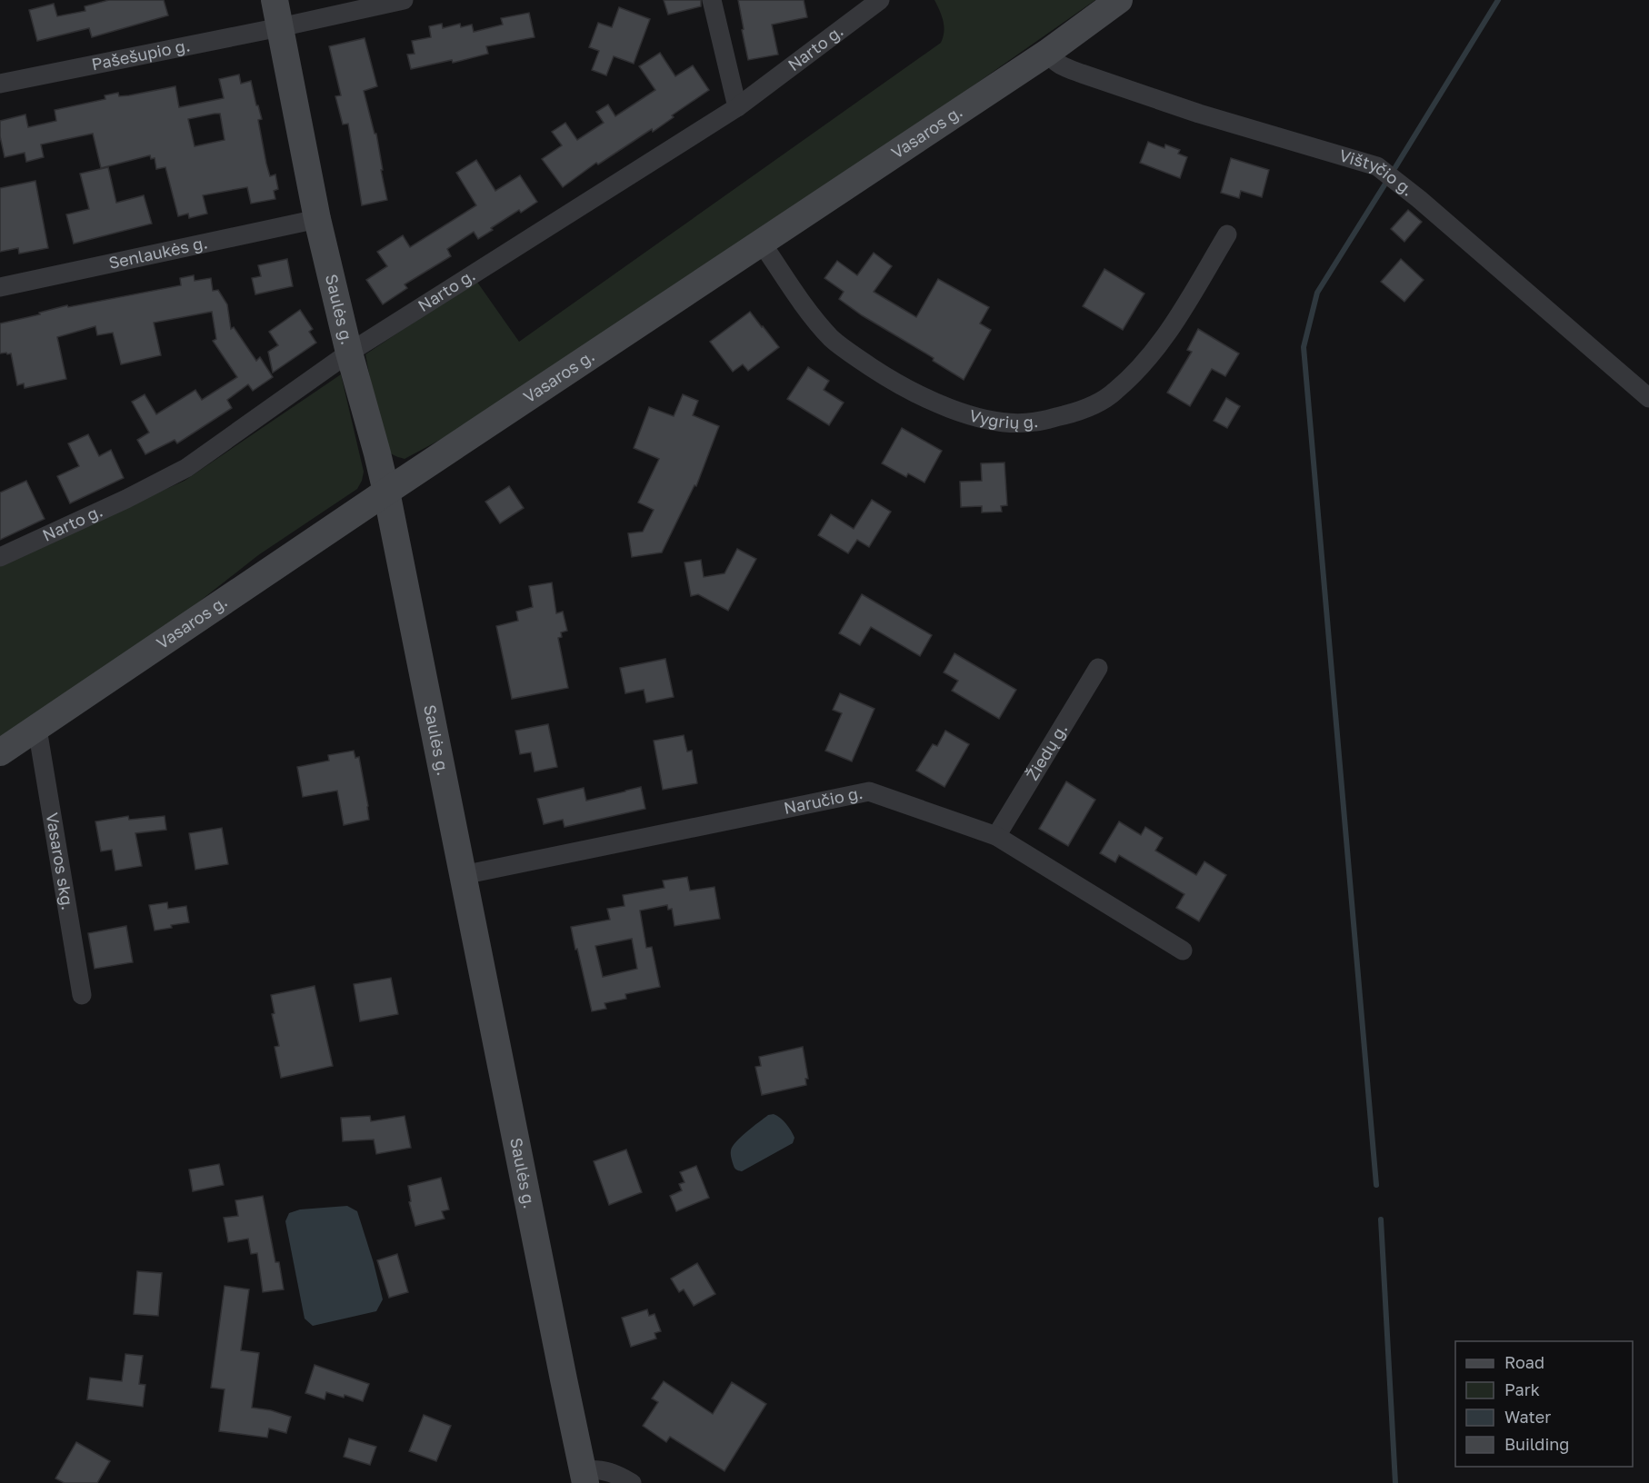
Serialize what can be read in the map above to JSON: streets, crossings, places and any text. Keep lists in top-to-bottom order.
{
  "streets": {
    "main road": ["Vasaros g.", "Saulės g."],
    "street": [
      "Narto g.",
      "Pašešupio g.",
      "Vištyčio g.",
      "Senlaukės g.",
      "Vygrių g.",
      "Žiedų g.",
      "Naručio g.",
      "Vasaros skg."
    ]
  },
  "crossings": [
    ["Narto g.", "Saulės g."],
    ["Pašešupio g.", "Saulės g."],
    ["Vasaros g.", "Vištyčio g."],
    ["Vasaros g.", "Saulės g."],
    ["Vasaros g.", "Vygrių g."],
    ["Vasaros g.", "Vasaros skg."],
    ["Senlaukės g.", "Saulės g."],
    ["Saulės g.", "Naručio g."],
    ["Žiedų g.", "Naručio g."]
  ],
  "legend": [
    "Road",
    "Park",
    "Water",
    "Building"
  ]
}
